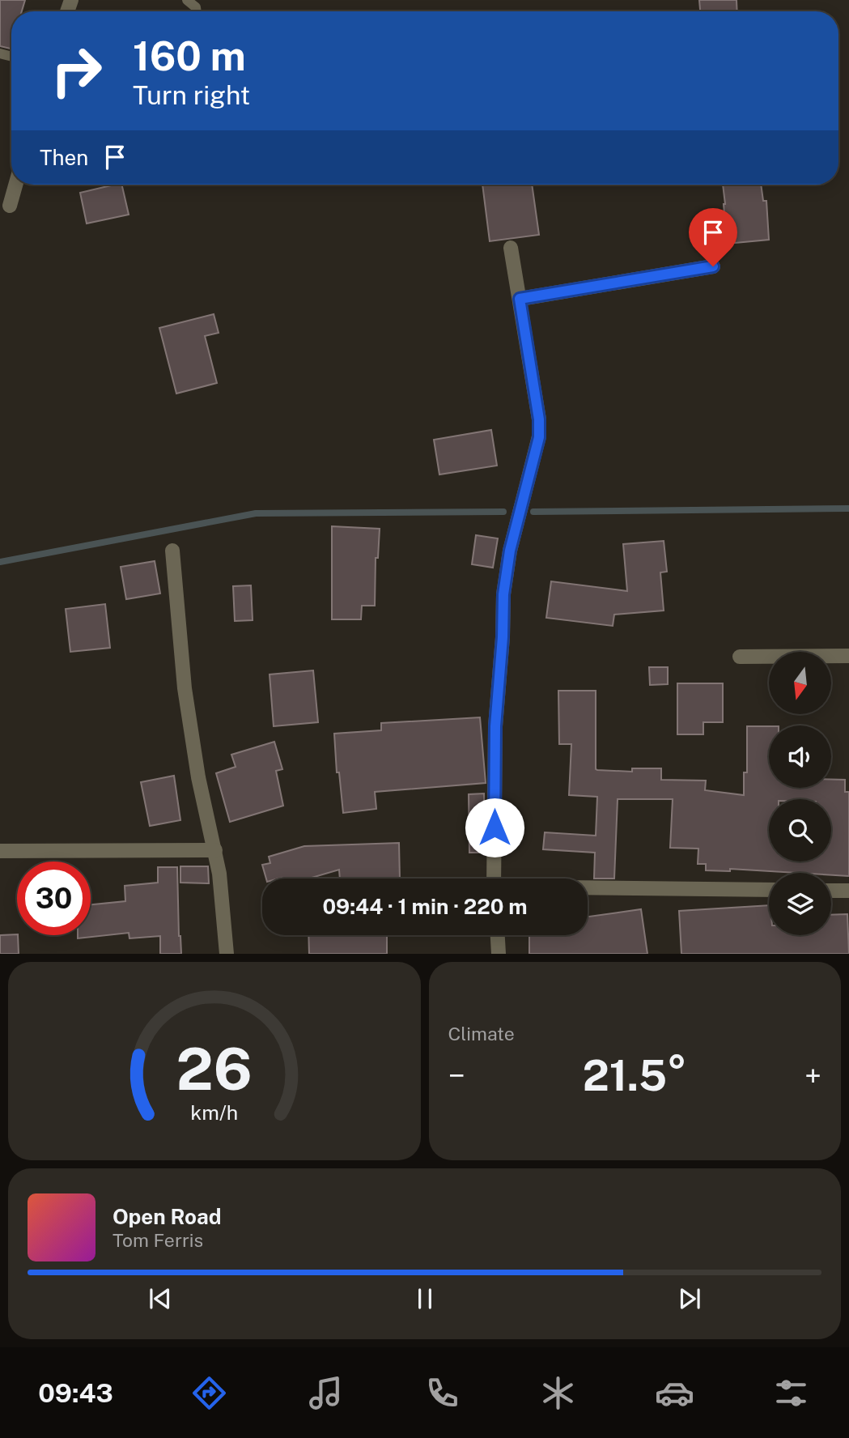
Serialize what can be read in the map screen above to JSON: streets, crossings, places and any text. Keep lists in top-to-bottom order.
{
  "north": "bottom",
  "page": {
    "turn": ["160 m", "Turn right"],
    "then": "Then",
    "limit": "30",
    "trip": "09:44 · 1 min · 220 m",
    "tile": "Climate",
    "heat": ["−", "21.5°", "+"],
    "song": ["Open Road", "Tom Ferris"],
    "tabs": "09:43",
    "gauge": ["26", "km/h"]
  }
}
